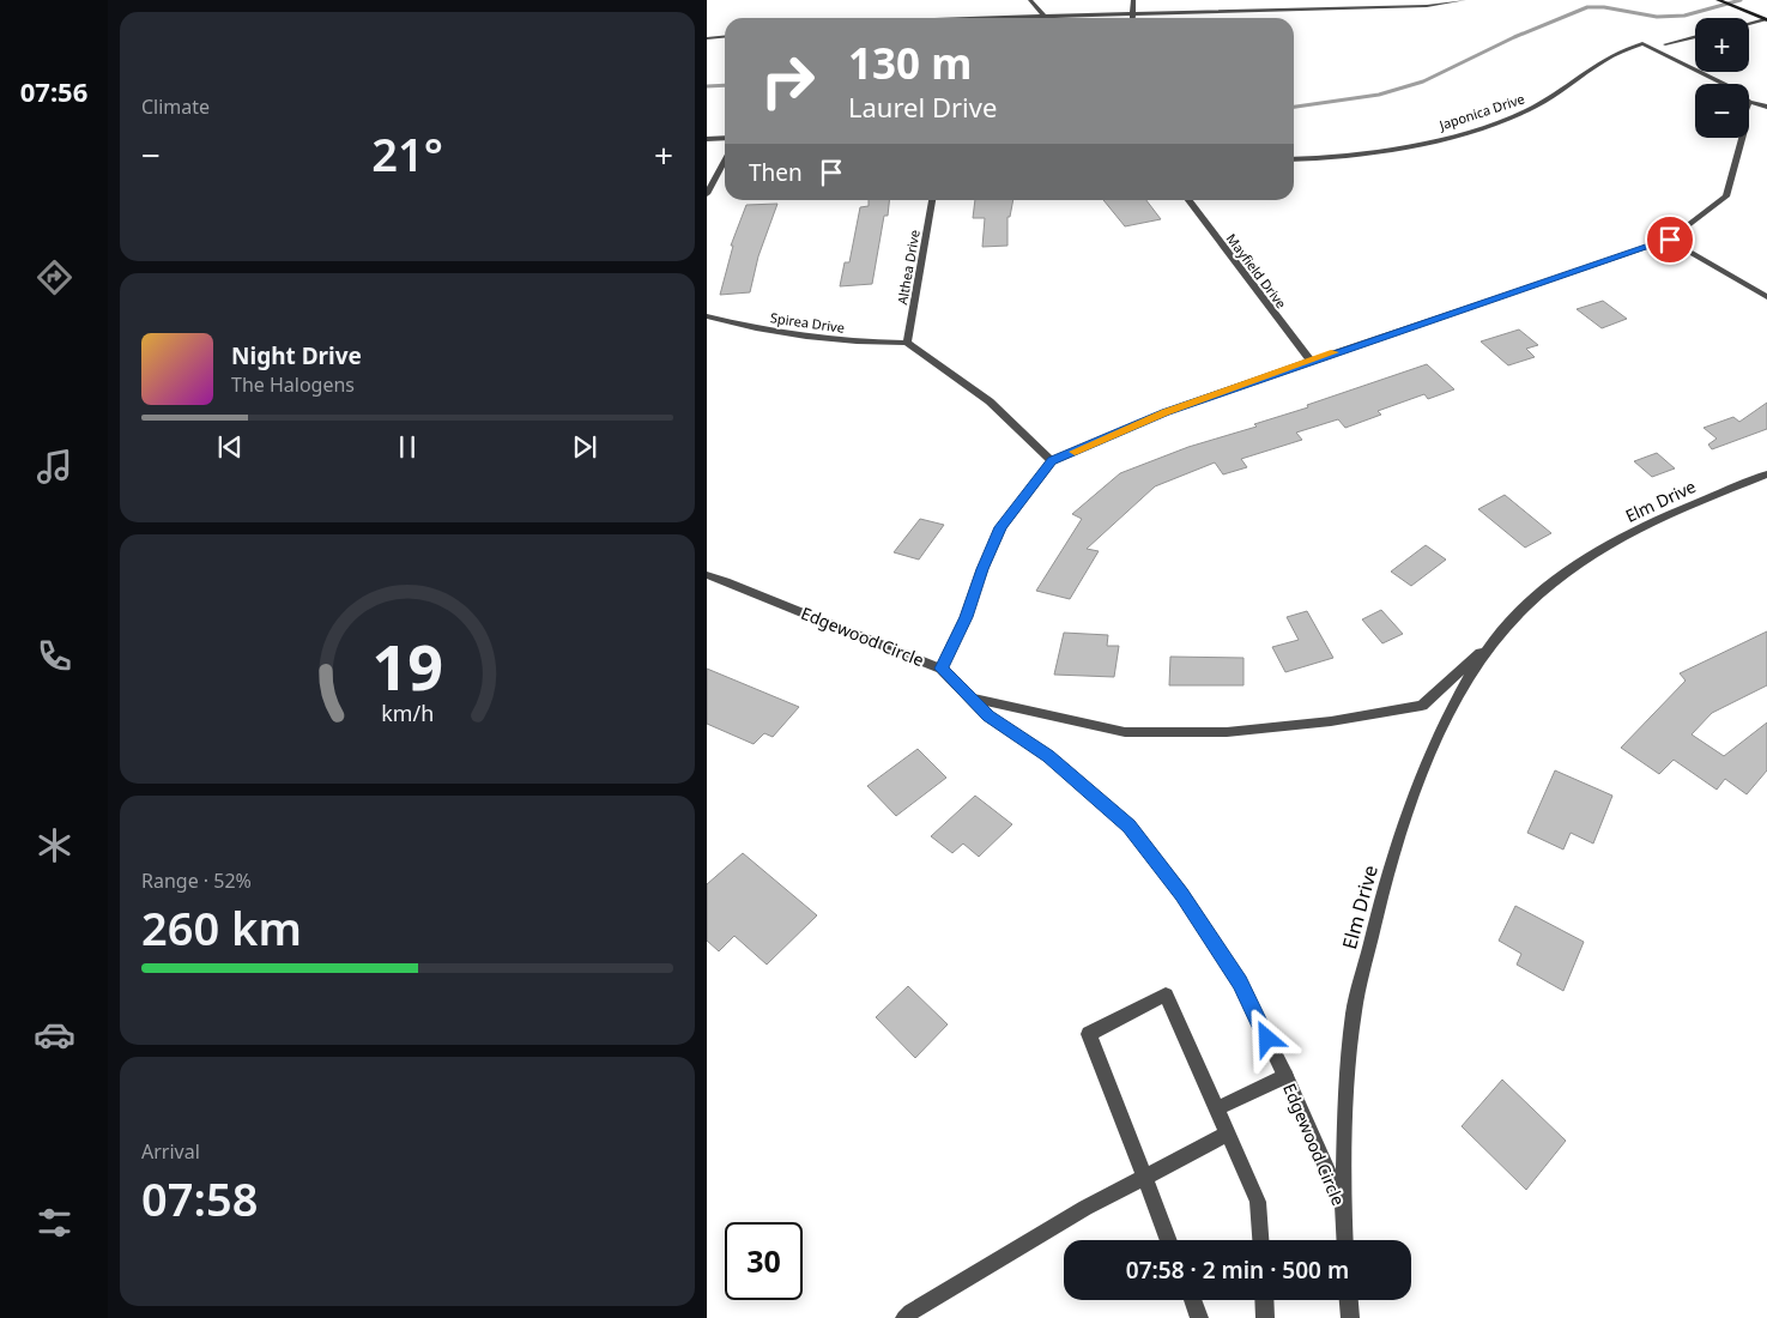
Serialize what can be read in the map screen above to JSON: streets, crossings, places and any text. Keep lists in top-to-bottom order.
{
  "streets": {
    "street": [
      "Japonica Drive",
      "Althea Drive",
      "Mayfield Drive",
      "Spirea Drive",
      "Elm Drive",
      "Edgewood Circle"
    ]
  },
  "crossings": [
    ["Althea Drive", "Spirea Drive"],
    ["Elm Drive", "Edgewood Circle"]
  ],
  "page": {
    "tabs": "07:56",
    "tile": [
      "Climate",
      ["Range · 52%", "260 km"],
      ["Arrival", "07:58"]
    ],
    "map_buttons": ["+", "−"],
    "turn": ["130 m", "Laurel Drive"],
    "heat": ["−", "21°", "+"],
    "then": "Then",
    "song": ["Night Drive", "The Halogens"],
    "limit": "30",
    "trip": "07:58 · 2 min · 500 m",
    "gauge": ["19", "km/h"]
  }
}
